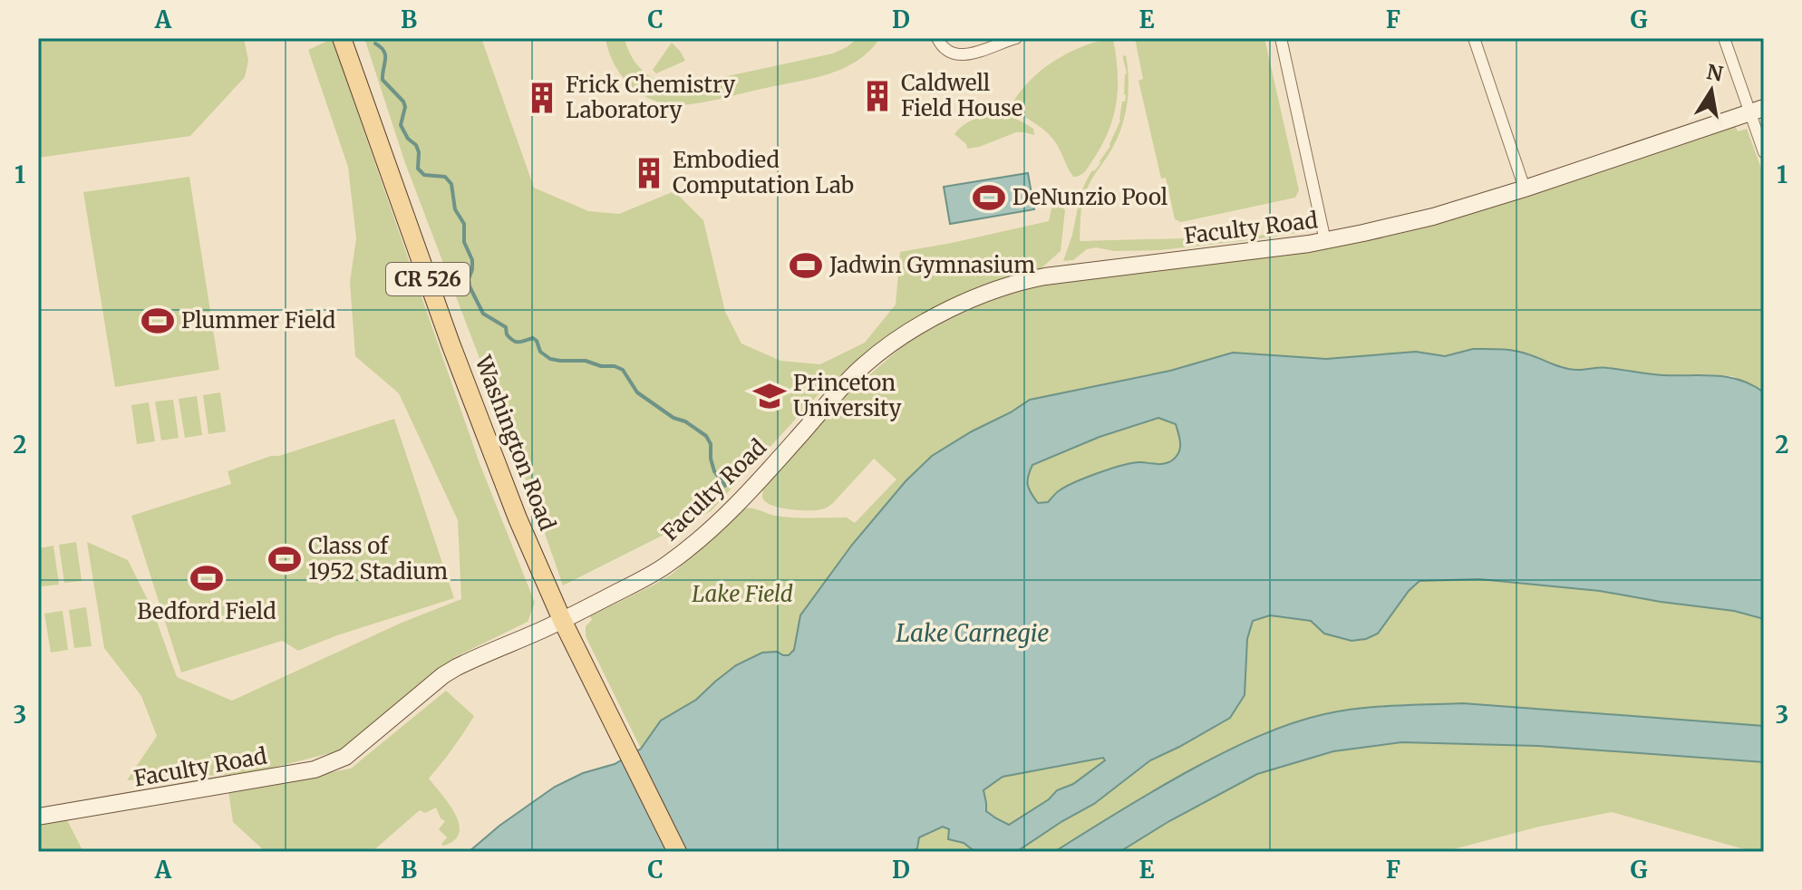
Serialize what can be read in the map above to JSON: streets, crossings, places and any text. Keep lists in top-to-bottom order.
{
  "streets": {
    "main road": ["CR 526", "Washington Road"],
    "street": ["Faculty Road"]
  },
  "crossings": [
    ["Faculty Road", "Washington Road"]
  ],
  "water": ["Lake Carnegie"],
  "parks": ["Lake Field"],
  "places": {
    "building": ["Caldwell Field House", "Frick Chemistry Laboratory", "Embodied Computation Lab"],
    "sports": [
      "DeNunzio Pool",
      "Jadwin Gymnasium",
      "Plummer Field",
      "Class of 1952 Stadium",
      "Bedford Field"
    ],
    "school or university": ["Princeton University"]
  },
  "north": "top",
  "grid": {
    "columns": [
      "A",
      "B",
      "C",
      "D",
      "E",
      "F",
      "G"
    ],
    "rows": ["1", "2", "3"]
  }
}
